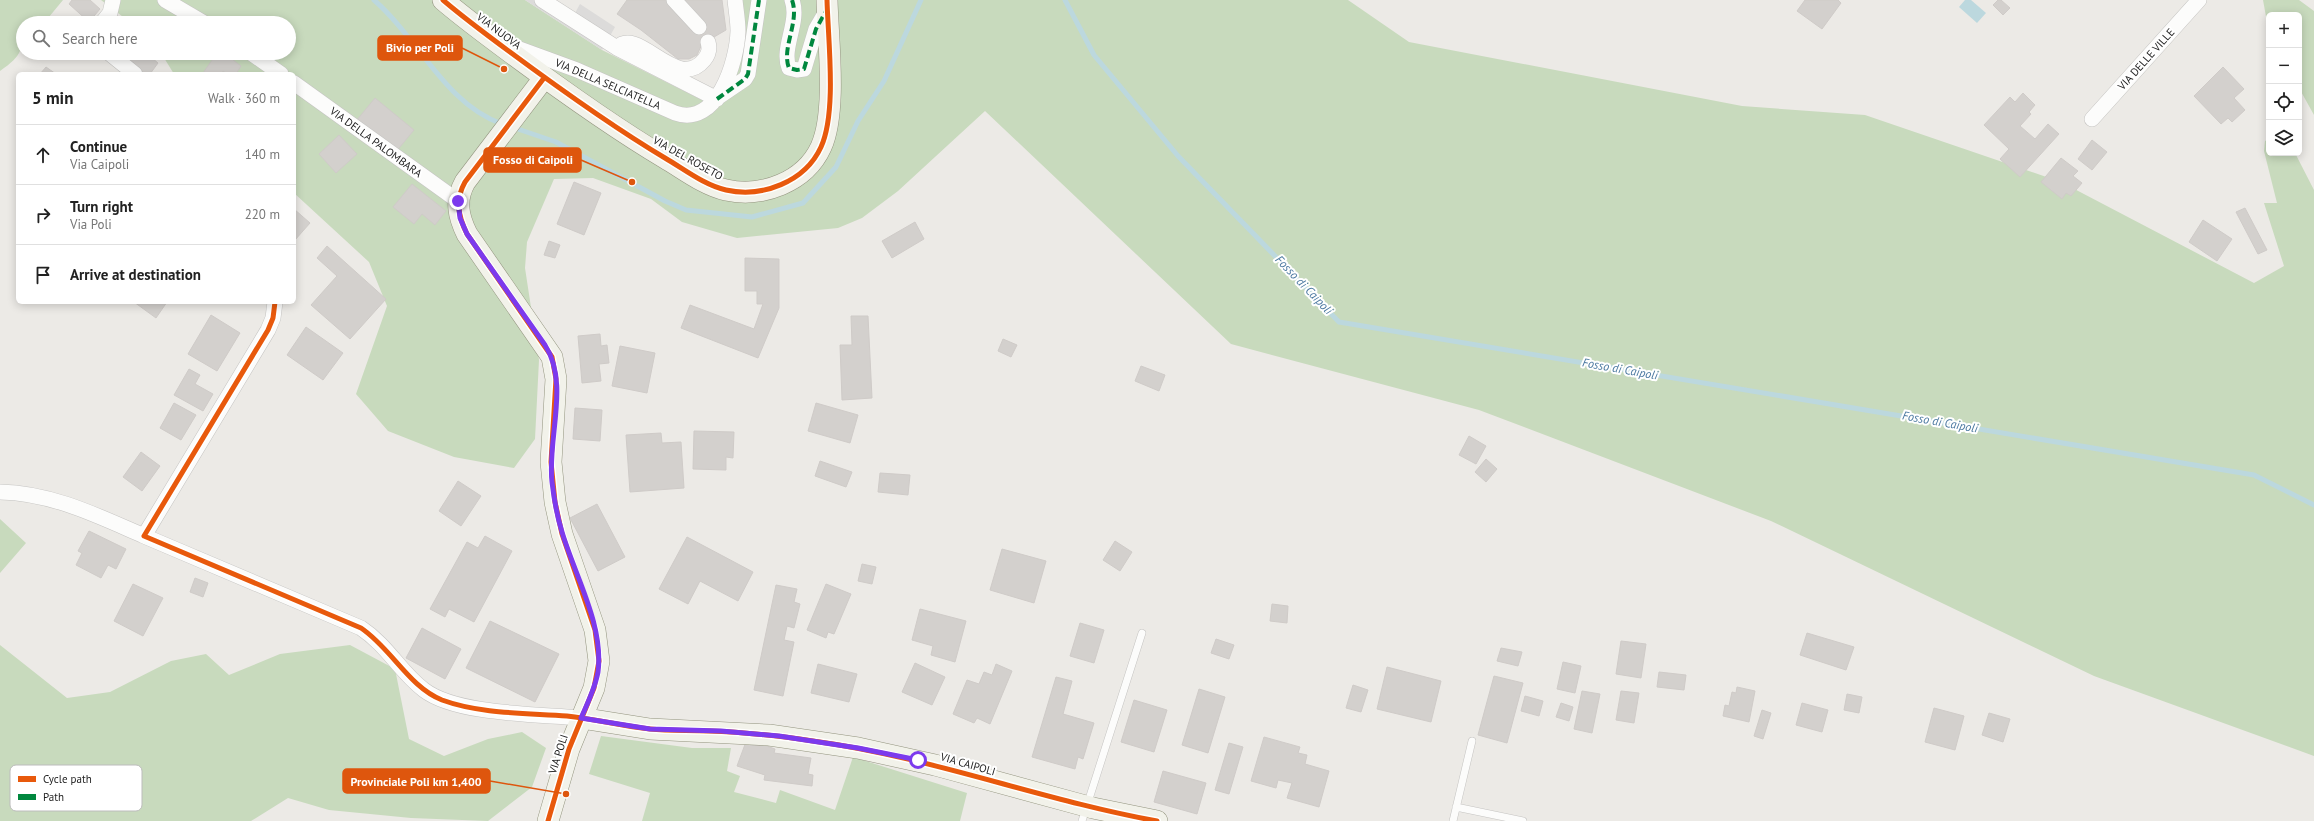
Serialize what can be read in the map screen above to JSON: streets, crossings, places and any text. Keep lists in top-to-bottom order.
{
  "streets": {
    "street": [
      "VIA NUOVA",
      "VIA DELLE VILLE",
      "VIA DELLA SELCIATELLA",
      "VIA DELLA PALOMBARA",
      "VIA DEL ROSETO",
      "VIA POLI",
      "VIA CAIPOLI"
    ]
  },
  "crossings": [
    ["VIA NUOVA", "VIA DELLA SELCIATELLA"],
    ["VIA NUOVA", "VIA DEL ROSETO"],
    ["VIA NUOVA", "VIA POLI"],
    ["VIA DELLA PALOMBARA", "VIA POLI"],
    ["VIA DEL ROSETO", "VIA POLI"],
    ["VIA POLI", "VIA CAIPOLI"]
  ],
  "water": ["Fosso di Caipoli"],
  "places": ["Bivio per Poli", "Fosso di Caipoli", "Provinciale Poli km 1,400"],
  "legend": ["Cycle path", "Path"],
  "page": {
    "map_buttons": ["+", "−"],
    "search": "Search here",
    "heading": ["5 min", "Walk · 360 m"],
    "list": [
      ["Continue", "Via Caipoli", "140 m"],
      ["Turn right", "Via Poli", "220 m"],
      "Arrive at destination"
    ]
  }
}
